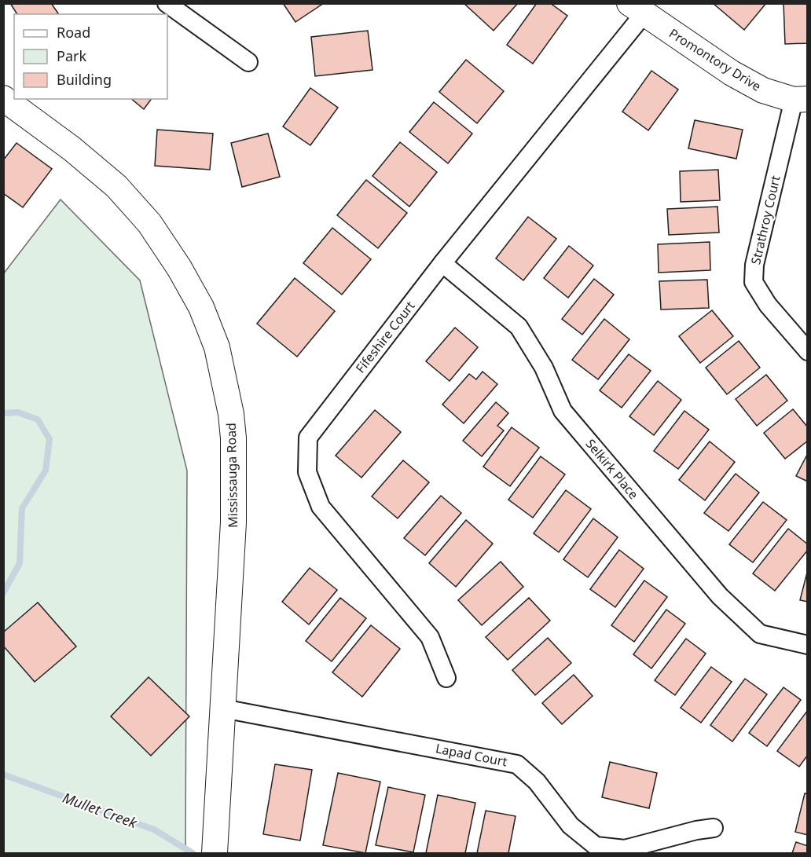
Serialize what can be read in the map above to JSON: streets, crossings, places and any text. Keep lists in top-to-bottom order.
{
  "streets": {
    "main road": ["Promontory Drive", "Mississauga Road"],
    "street": [
      "Strathroy Court",
      "Fifeshire Court",
      "Selkirk Place",
      "Lapad Court"
    ]
  },
  "crossings": [
    ["Promontory Drive", "Strathroy Court"],
    ["Promontory Drive", "Fifeshire Court"],
    ["Fifeshire Court", "Selkirk Place"],
    ["Mississauga Road", "Lapad Court"]
  ],
  "water": ["Mullet Creek"],
  "legend": ["Road", "Park", "Building"]
}
